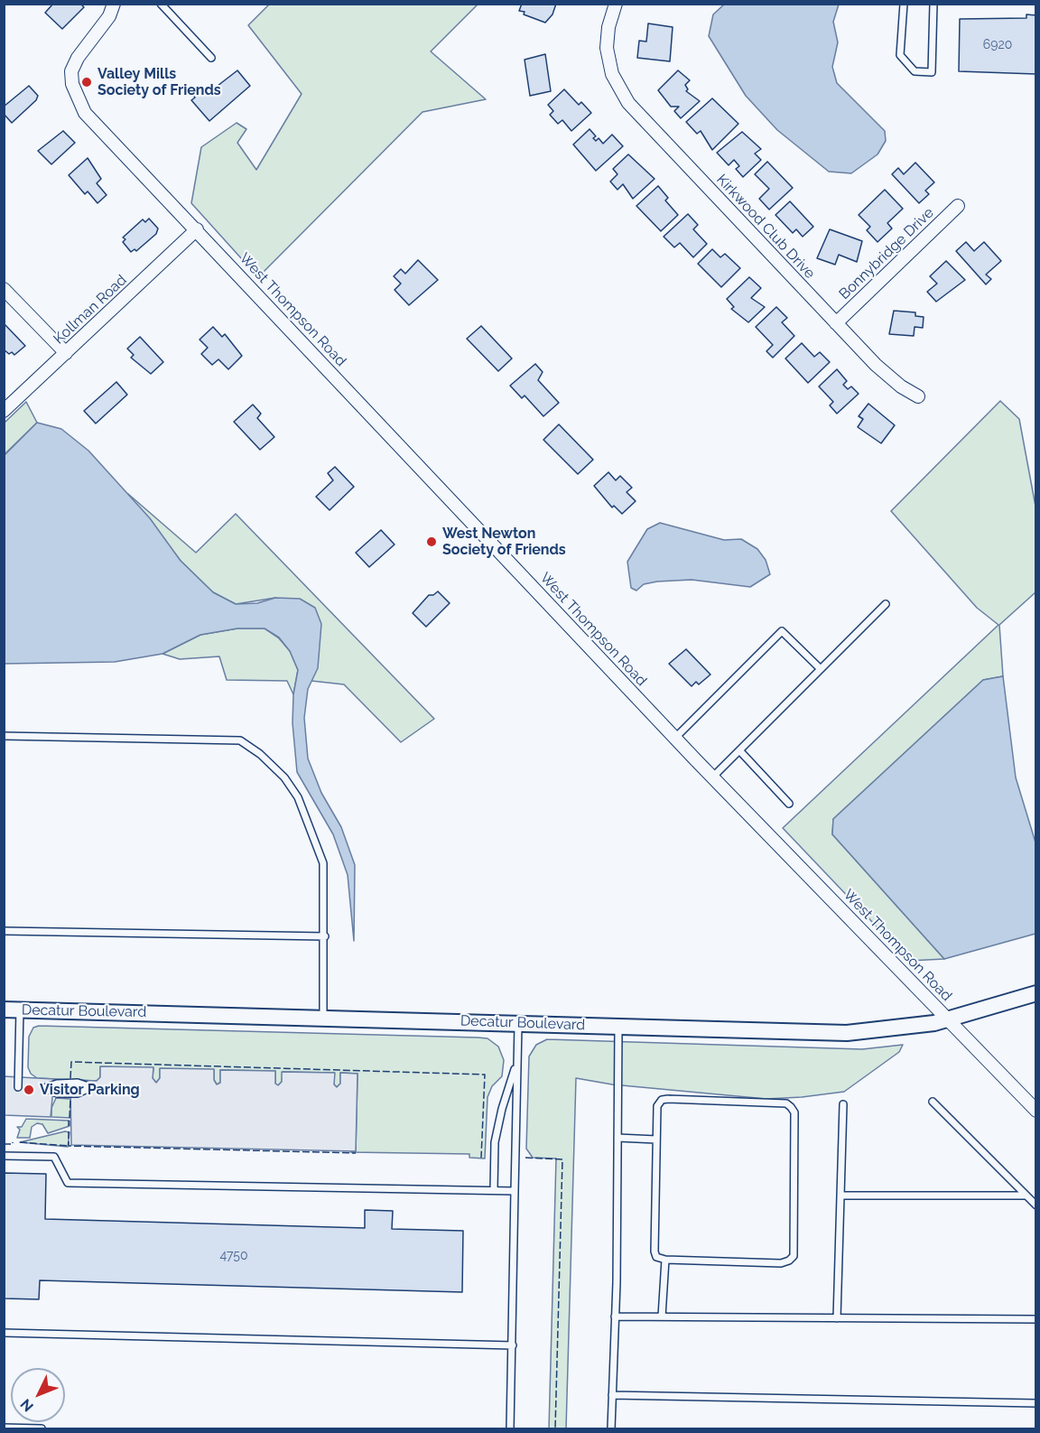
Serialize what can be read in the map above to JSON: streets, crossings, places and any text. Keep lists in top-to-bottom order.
{
  "streets": {
    "street": [
      "Kirkwood Club Drive",
      "Bonnybridge Drive",
      "Kollman Road",
      "West Thompson Road",
      "Decatur Boulevard"
    ]
  },
  "crossings": [
    ["Kirkwood Club Drive", "Bonnybridge Drive"],
    ["Kollman Road", "West Thompson Road"],
    ["West Thompson Road", "Decatur Boulevard"]
  ],
  "places": ["Valley Mills Society of Friends", "West Newton Society of Friends", "Visitor Parking"],
  "house_numbers": ["6920", "4750"],
  "north": "bottom left"
}
